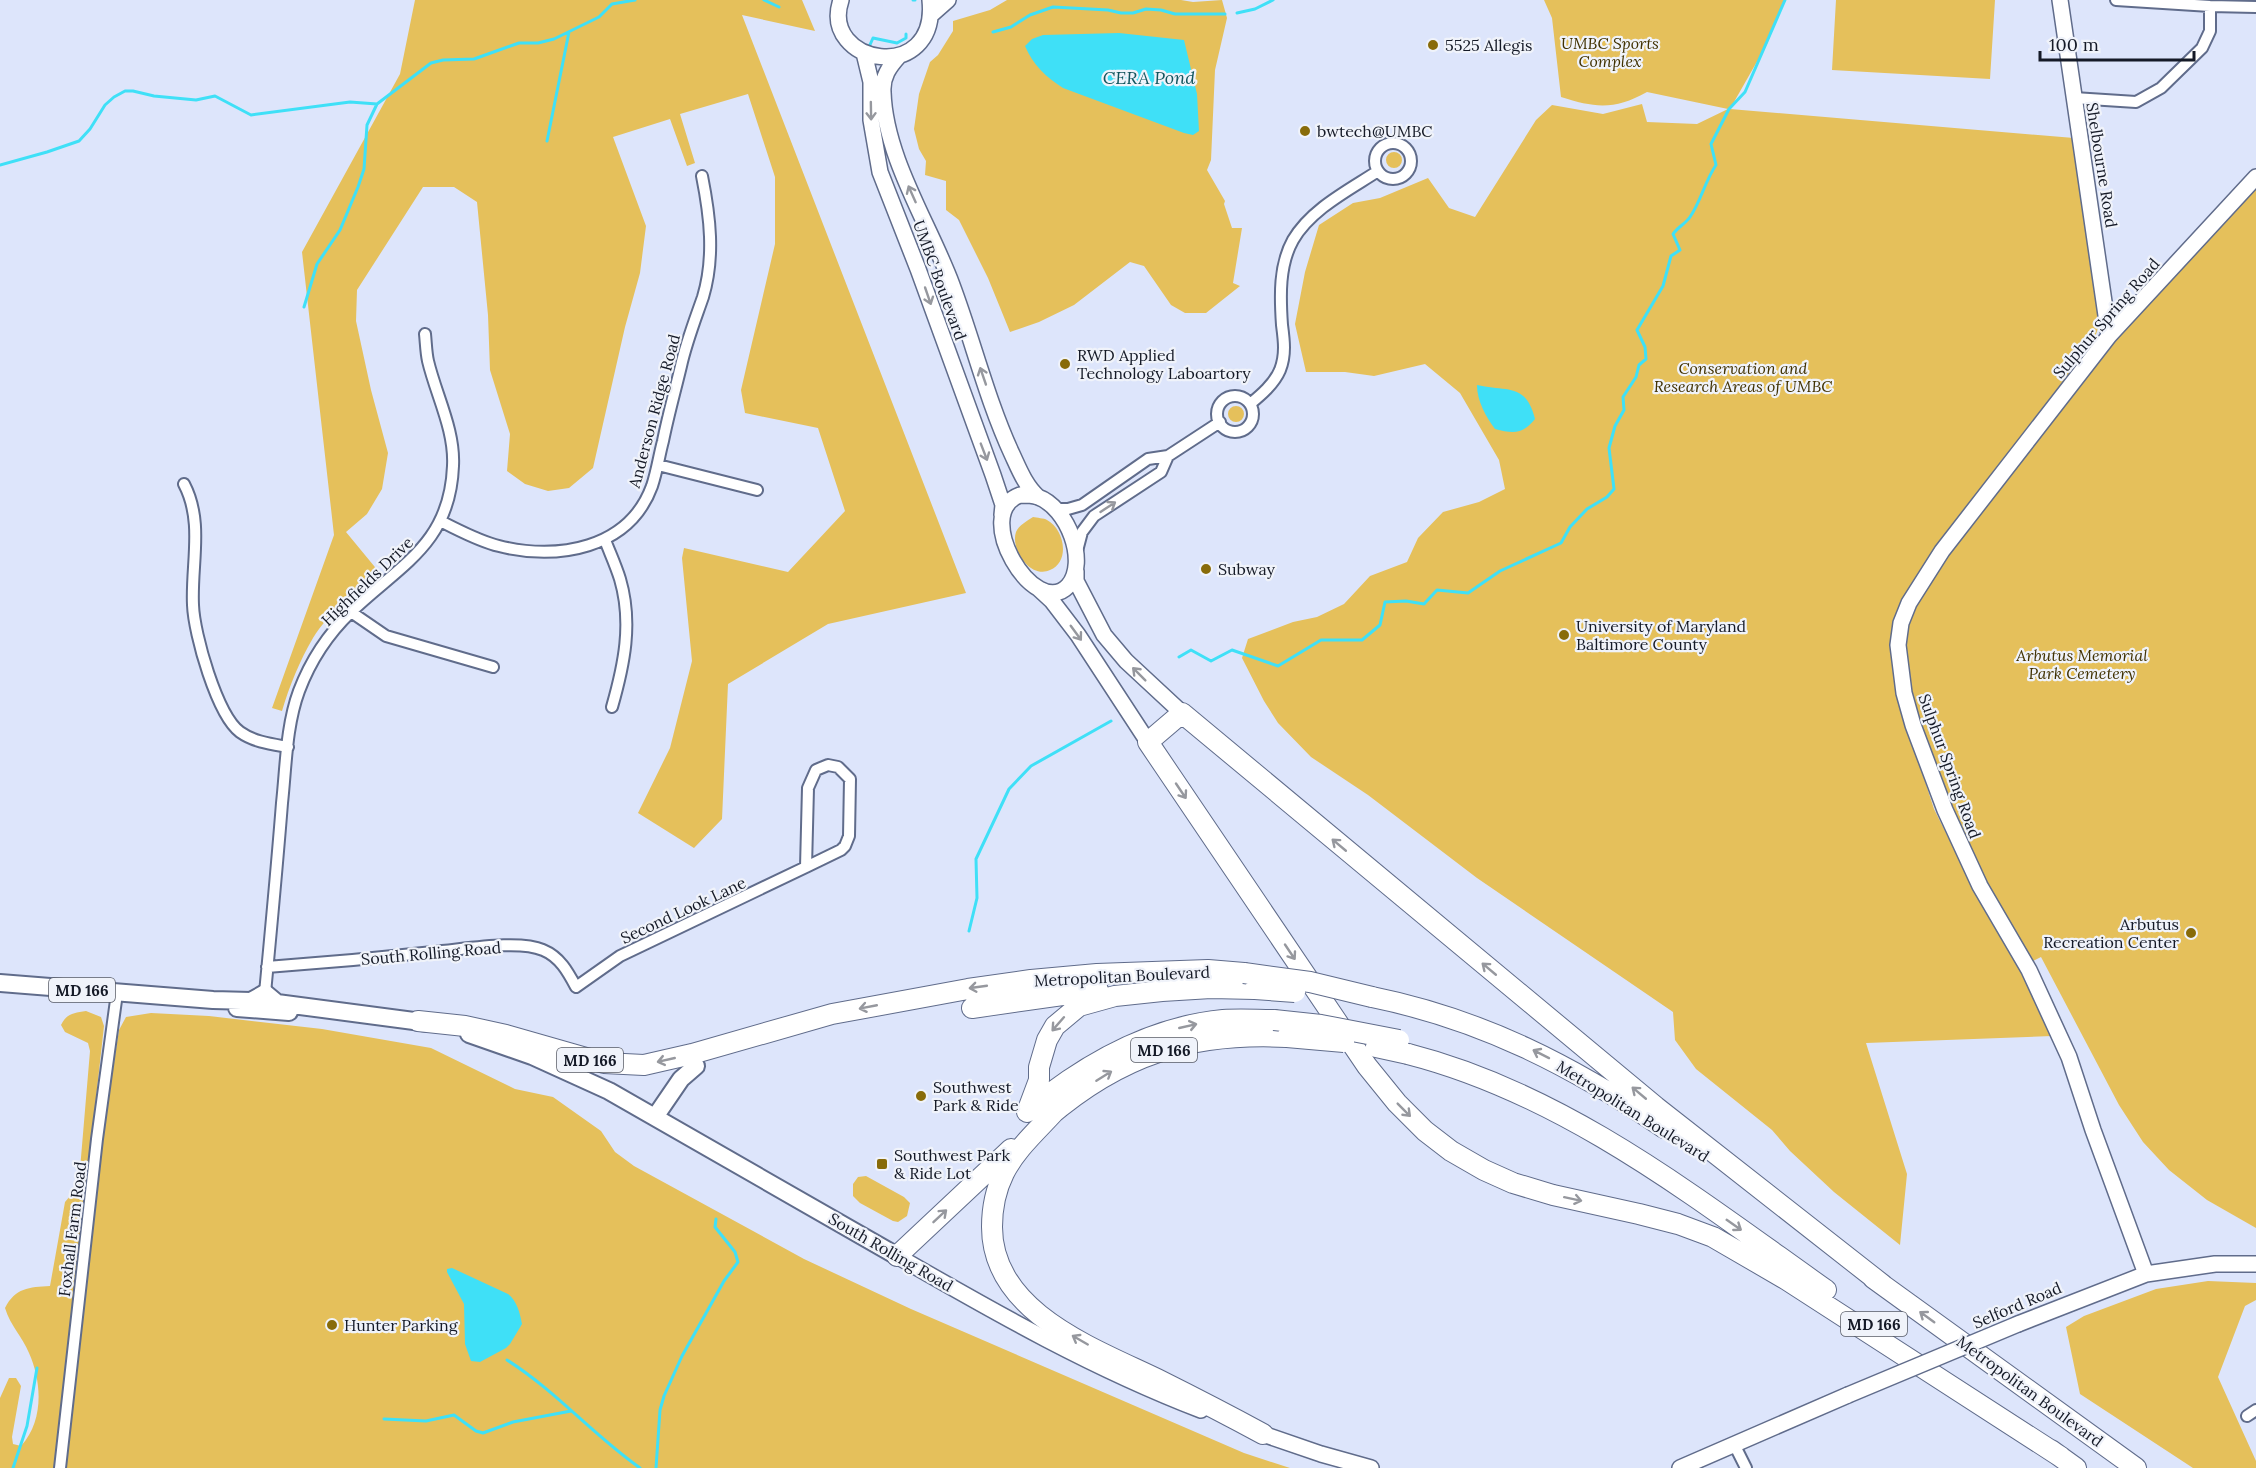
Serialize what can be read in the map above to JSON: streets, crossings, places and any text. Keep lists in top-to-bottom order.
{
  "streets": {
    "highway": ["Metropolitan Boulevard", "MD 166"],
    "main road": [
      "Shelbourne Road",
      "UMBC Boulevard",
      "Sulphur Spring Road",
      "South Rolling Road",
      "Selford Road"
    ],
    "street": [
      "Anderson Ridge Road",
      "Highfields Drive",
      "Second Look Lane",
      "Foxhall Farm Road"
    ]
  },
  "crossings": [
    ["Shelbourne Road", "Sulphur Spring Road"],
    ["Sulphur Spring Road", "Selford Road"],
    ["Anderson Ridge Road", "Highfields Drive"],
    ["Highfields Drive", "South Rolling Road"],
    ["Second Look Lane", "South Rolling Road"],
    ["South Rolling Road", "MD 166"],
    ["South Rolling Road", "Foxhall Farm Road"],
    ["Metropolitan Boulevard", "MD 166"]
  ],
  "water": ["CERA Pond"],
  "parks": ["UMBC Sports Complex", "Conservation and Research Areas of UMBC", "Arbutus Memorial Park Cemetery"],
  "places": {
    "other": [
      "5525 Allegis",
      "bwtech@UMBC",
      "RWD Applied Technology Laboartory",
      "Subway",
      "University of Maryland Baltimore County",
      "Arbutus Recreation Center",
      "Southwest Park & Ride",
      "Hunter Parking"
    ],
    "transit": ["Southwest Park & Ride Lot"]
  },
  "scale_bar": "100 m"
}
